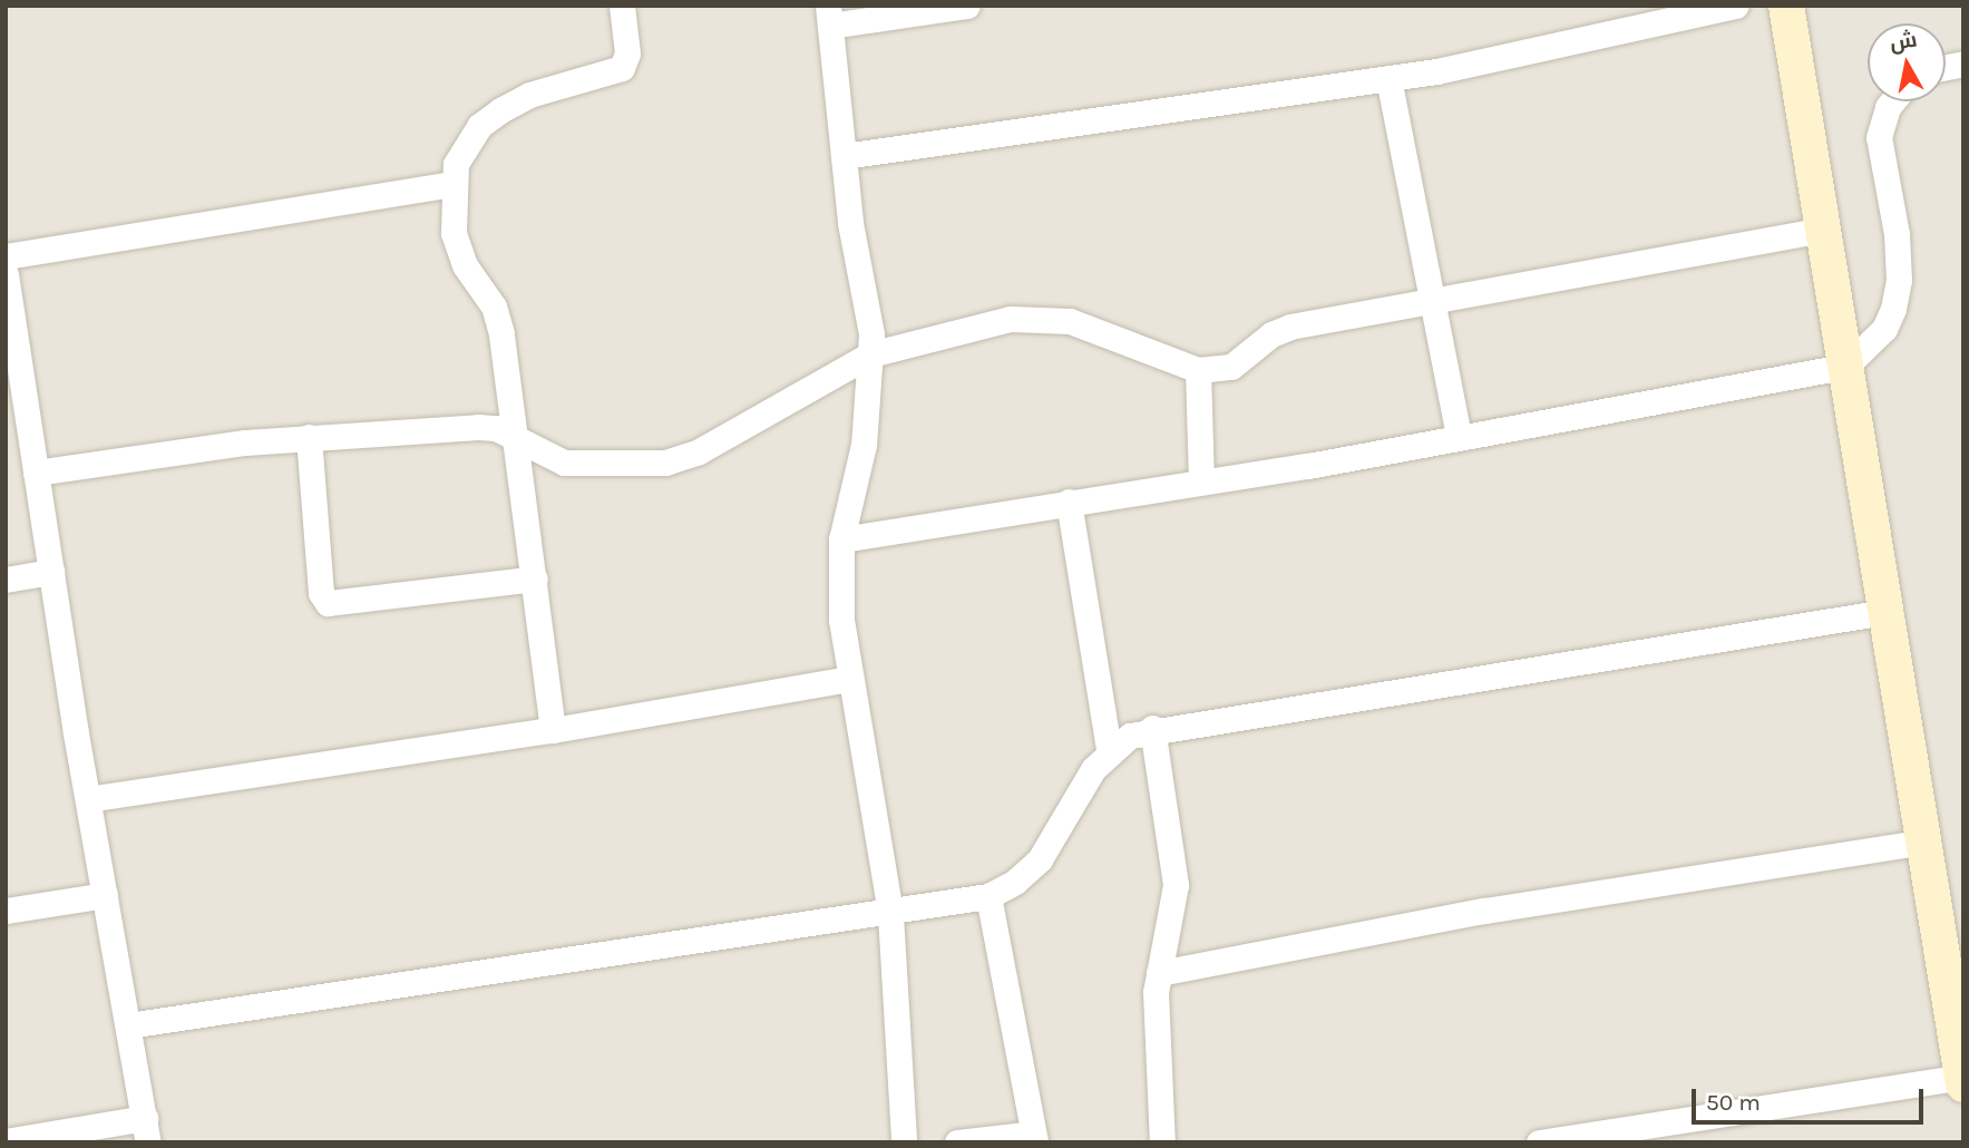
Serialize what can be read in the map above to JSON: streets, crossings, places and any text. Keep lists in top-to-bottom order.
{
  "scale_bar": "50 m",
  "north": "top"
}
